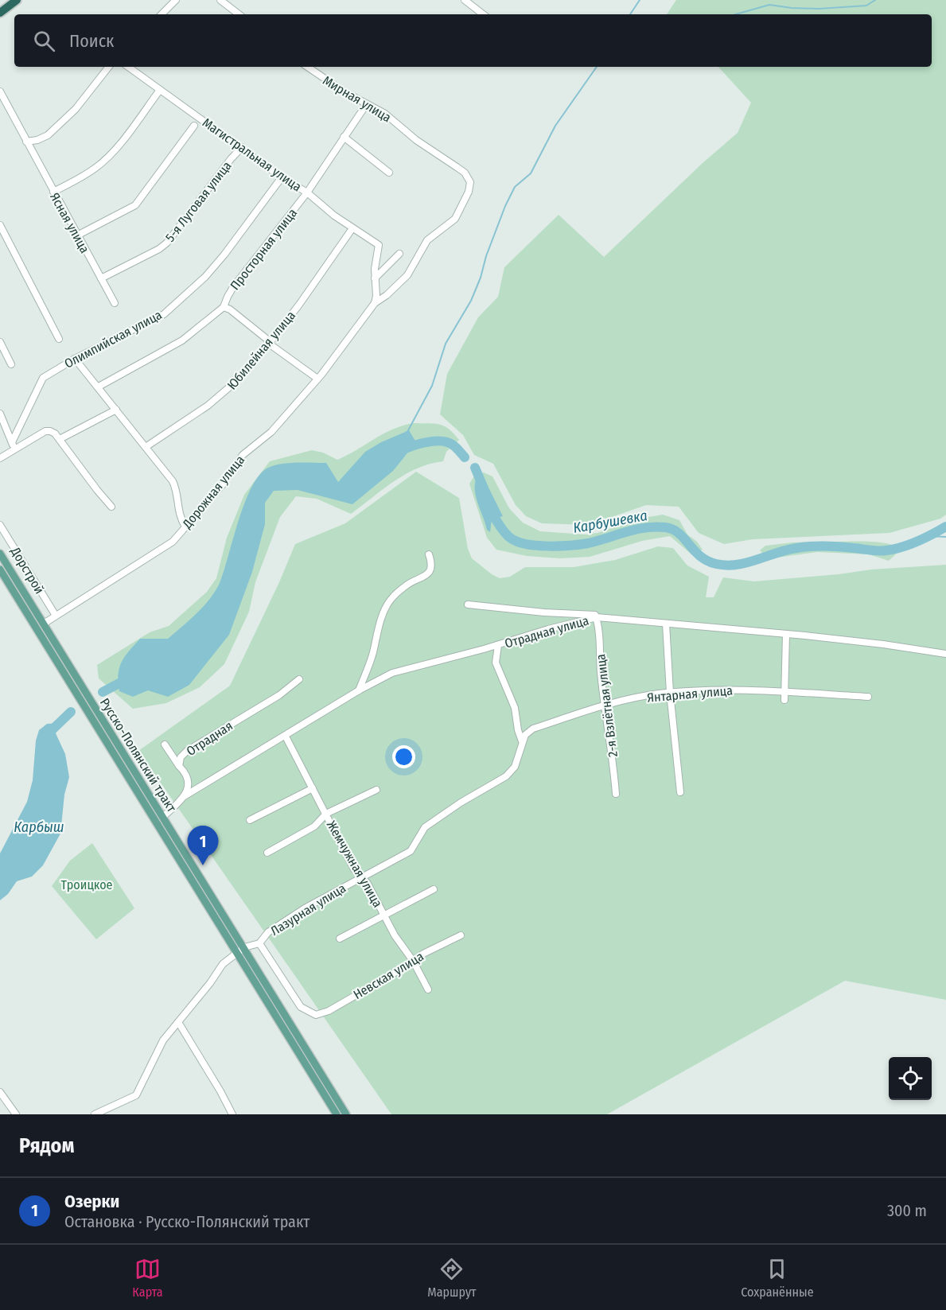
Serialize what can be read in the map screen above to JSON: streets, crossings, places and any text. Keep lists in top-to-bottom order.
{
  "streets": {
    "main road": ["Русско-Полянский тракт"],
    "street": [
      "Мирная улица",
      "Магистральная улица",
      "5-я Луговая улица",
      "Ясная улица",
      "Просторная улица",
      "Олимпийская улица",
      "Юбилейная улица",
      "Дорожная улица",
      "Дорстрой",
      "Отрадная улица",
      "Янтарная улица",
      "2-я Взлётная улица",
      "Отрадная",
      "Жемчужная улица",
      "Лазурная улица",
      "Невская улица"
    ]
  },
  "crossings": [
    ["Мирная улица", "Просторная улица"],
    ["Мирная улица", "Дорожная улица"],
    ["Магистральная улица", "5-я Луговая улица"],
    ["Магистральная улица", "Просторная улица"],
    ["Магистральная улица", "Олимпийская улица"],
    ["Магистральная улица", "Юбилейная улица"],
    ["5-я Луговая улица", "Ясная улица"],
    ["Дорожная улица", "Дорстрой"],
    ["Дорожная улица", "Русско-Полянский тракт"],
    ["Отрадная улица", "2-я Взлётная улица"],
    ["Отрадная улица", "Отрадная"],
    ["Отрадная улица", "Жемчужная улица"],
    ["Янтарная улица", "2-я Взлётная улица"],
    ["Янтарная улица", "Лазурная улица"],
    ["Жемчужная улица", "Лазурная улица"],
    ["Жемчужная улица", "Невская улица"],
    ["Лазурная улица", "Невская улица"]
  ],
  "water": ["Карбушевка", "Карбыш"],
  "parks": ["Троицкое"],
  "page": {
    "search": "Поиск",
    "pins": "1",
    "heading": "Рядом",
    "list": [
      {
        "mark": "1",
        "name": "Озерки",
        "note": "Остановка · Русско-Полянский тракт",
        "value": "300 m"
      }
    ],
    "nav": ["Карта", "Маршрут", "Сохранённые"]
  }
}
